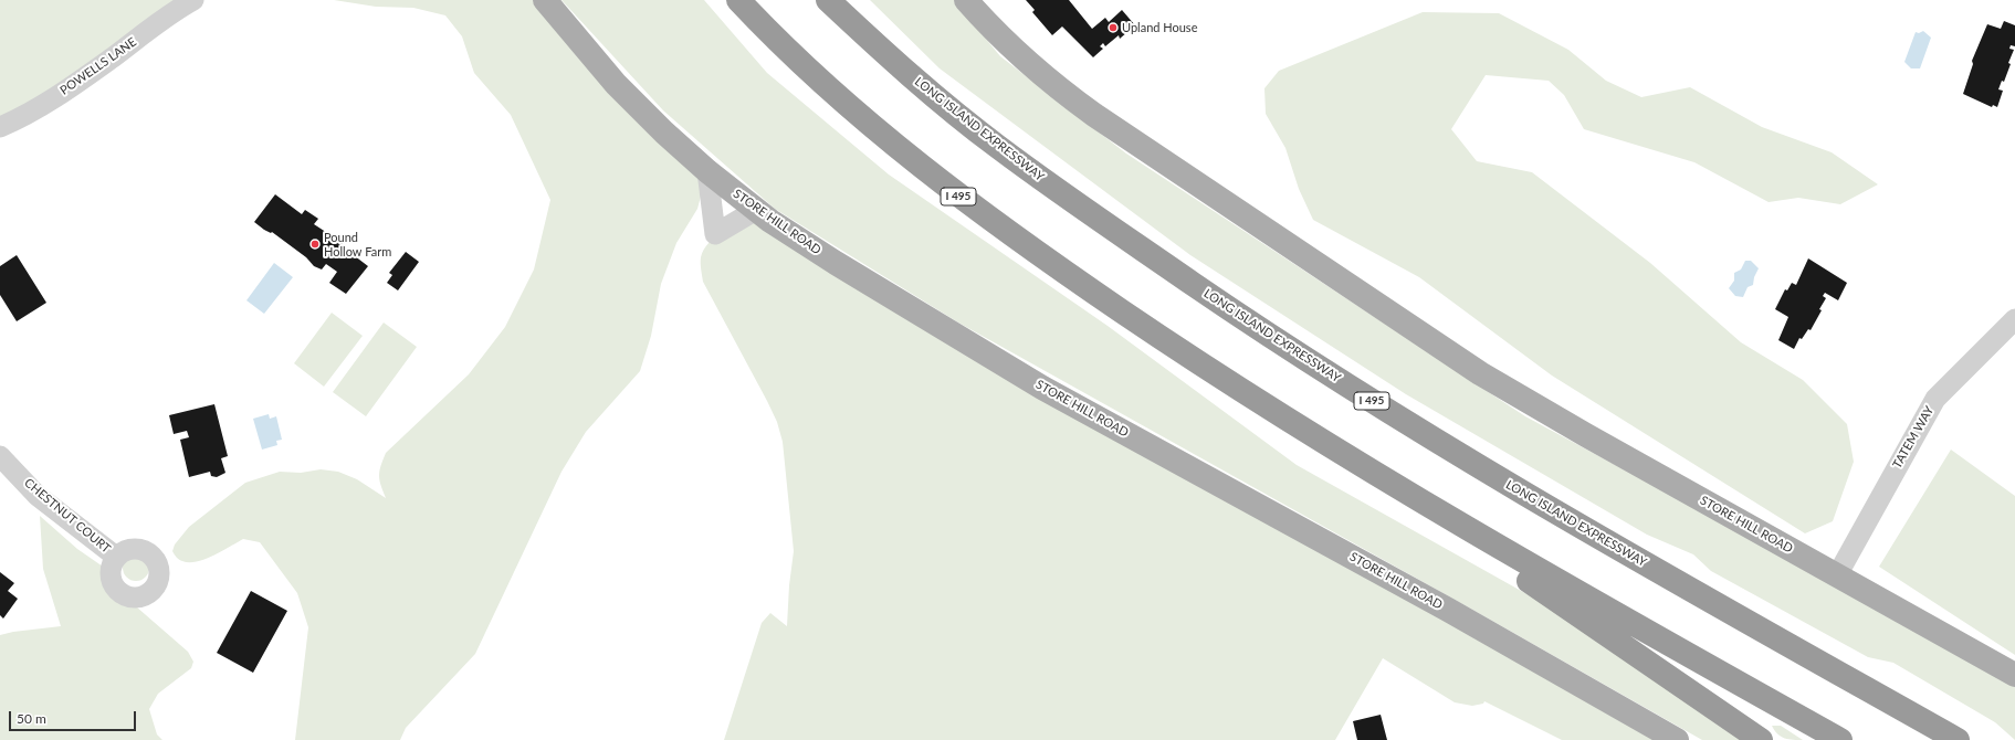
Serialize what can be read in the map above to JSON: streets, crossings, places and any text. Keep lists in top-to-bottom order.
{
  "streets": {
    "highway": ["LONG ISLAND EXPRESSWAY", "I 495"],
    "main road": ["STORE HILL ROAD"],
    "street": ["POWELLS LANE", "TATEM WAY", "CHESTNUT COURT"]
  },
  "crossings": [
    ["STORE HILL ROAD", "TATEM WAY"]
  ],
  "places": ["Upland House", "Pound Hollow Farm"],
  "scale_bar": "50 m"
}
